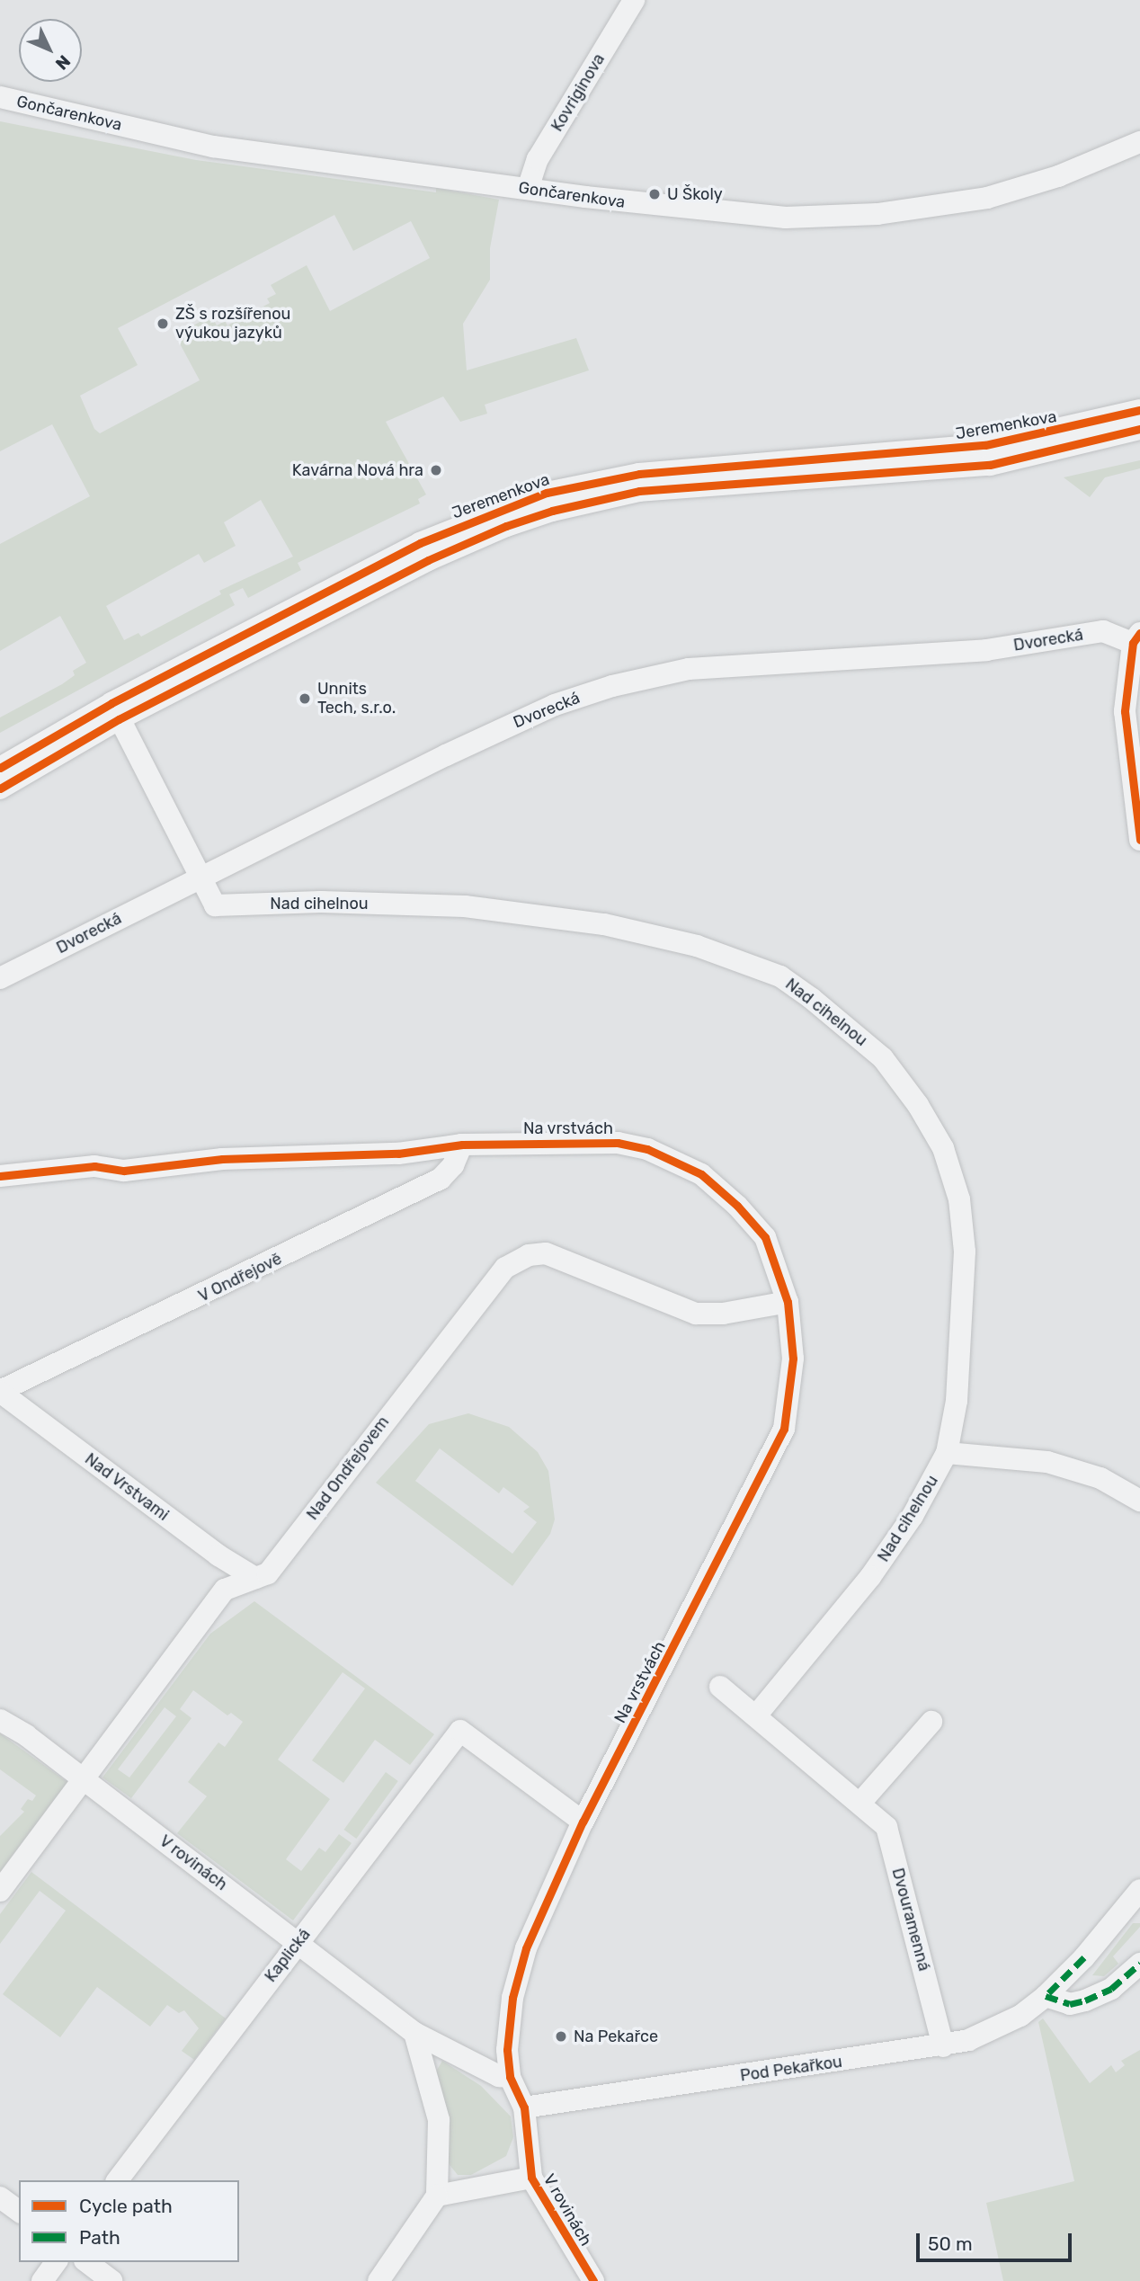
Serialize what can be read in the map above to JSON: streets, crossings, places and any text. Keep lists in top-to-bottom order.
{
  "streets": {
    "street": [
      "Kovriginova",
      "Gončarenkova",
      "Jeremenkova",
      "Dvorecká",
      "Nad cihelnou",
      "Na vrstvách",
      "V Ondřejově",
      "Nad Ondřejovem",
      "Nad Vrstvami",
      "V rovinách",
      "Dvouramenná",
      "Kaplická",
      "Pod Pekařkou"
    ]
  },
  "crossings": [
    ["Kovriginova", "Gončarenkova"],
    ["Jeremenkova", "Nad cihelnou"],
    ["Dvorecká", "Nad cihelnou"],
    ["Nad cihelnou", "Dvouramenná"],
    ["Na vrstvách", "V Ondřejově"],
    ["Na vrstvách", "Nad Ondřejovem"],
    ["Na vrstvách", "V rovinách"],
    ["Na vrstvách", "Kaplická"],
    ["V Ondřejově", "Nad Vrstvami"],
    ["Nad Ondřejovem", "Nad Vrstvami"],
    ["Nad Ondřejovem", "V rovinách"],
    ["V rovinách", "Kaplická"],
    ["V rovinách", "Pod Pekařkou"],
    ["Dvouramenná", "Pod Pekařkou"]
  ],
  "places": [
    "U Školy",
    "ZŠ s rozšířenou výukou jazyků",
    "Kavárna Nová hra",
    "Unnits Tech, s.r.o.",
    "Na Pekařce"
  ],
  "legend": ["Cycle path", "Path"],
  "scale_bar": "50 m",
  "north": "bottom right"
}
